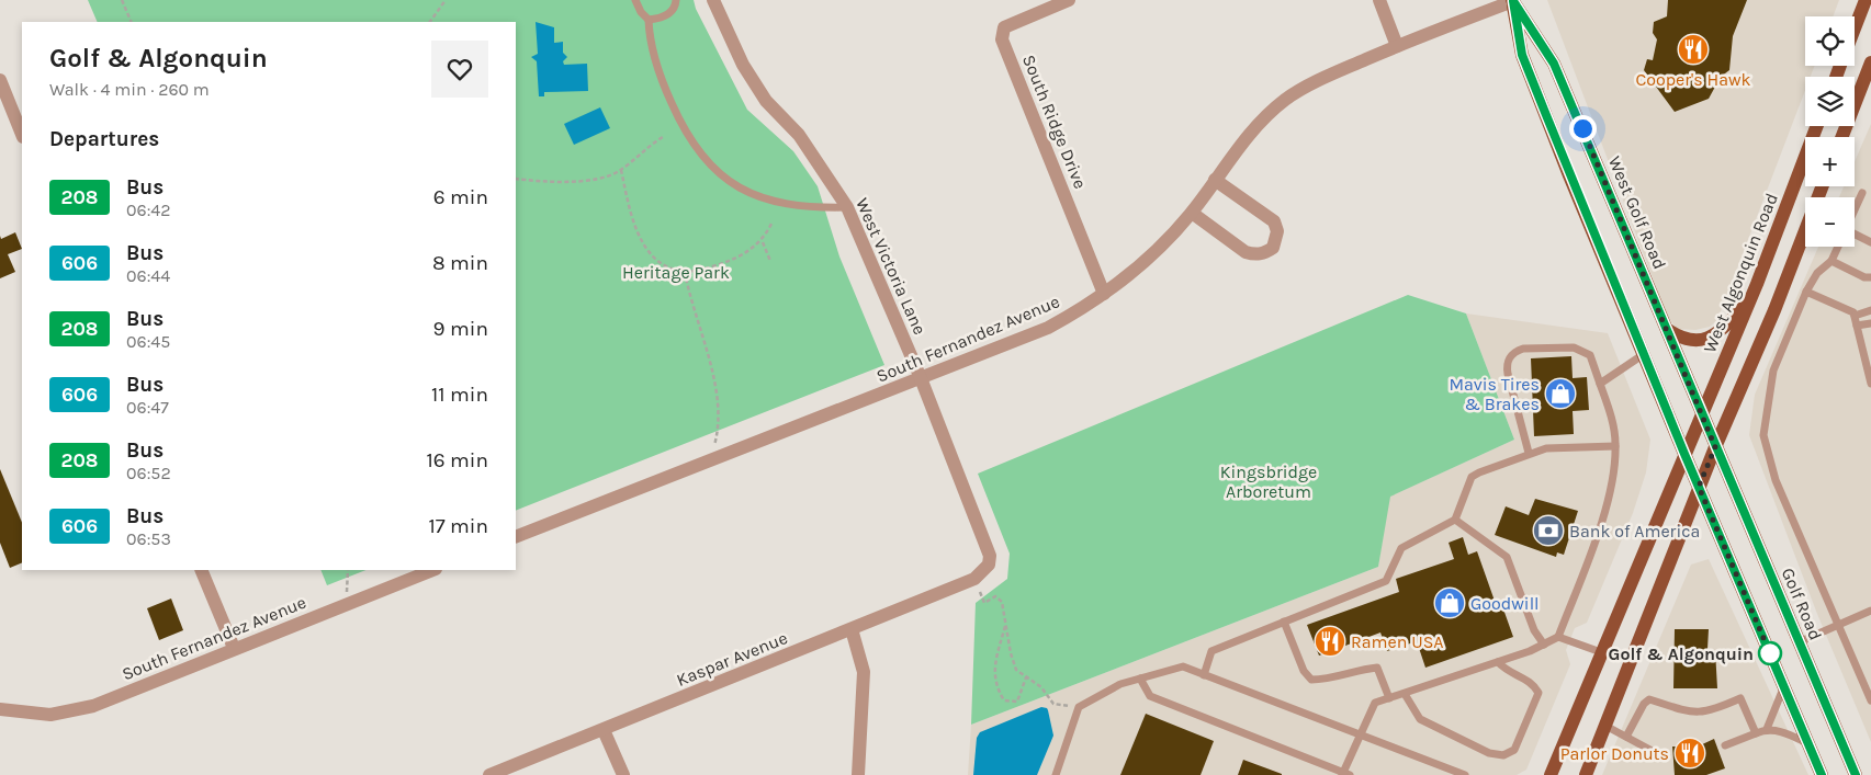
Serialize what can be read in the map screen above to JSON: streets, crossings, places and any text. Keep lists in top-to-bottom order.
{
  "streets": {
    "main road": ["West Golf Road", "West Algonquin Road", "Golf Road"],
    "street": [
      "South Ridge Drive",
      "West Victoria Lane",
      "South Fernandez Avenue",
      "Kaspar Avenue"
    ]
  },
  "crossings": [
    ["South Ridge Drive", "South Fernandez Avenue"],
    ["West Golf Road", "West Algonquin Road"],
    ["West Golf Road", "South Fernandez Avenue"],
    ["West Golf Road", "Golf Road"],
    ["West Victoria Lane", "South Fernandez Avenue"],
    ["West Victoria Lane", "Kaspar Avenue"]
  ],
  "parks": ["Heritage Park", "Kingsbridge Arboretum"],
  "places": {
    "restaurant": ["Cooper's Hawk", "Ramen USA", "Parlor Donuts"],
    "shop": ["Mavis Tires & Brakes", "Goodwill"],
    "bank": ["Bank of America"],
    "other": ["Golf & Algonquin"]
  },
  "lines": ["bus line 208"],
  "page": {
    "map_buttons": ["+", "−"],
    "heading": [
      ["Golf & Algonquin", "Walk · 4 min · 260 m"],
      "Departures"
    ],
    "list": [
      {
        "mark": "208",
        "name": "Bus",
        "note": "06:42",
        "value": "6 min"
      },
      {
        "mark": "606",
        "name": "Bus",
        "note": "06:44",
        "value": "8 min"
      },
      {
        "mark": "208",
        "name": "Bus",
        "note": "06:45",
        "value": "9 min"
      },
      {
        "mark": "606",
        "name": "Bus",
        "note": "06:47",
        "value": "11 min"
      },
      {
        "mark": "208",
        "name": "Bus",
        "note": "06:52",
        "value": "16 min"
      },
      {
        "mark": "606",
        "name": "Bus",
        "note": "06:53",
        "value": "17 min"
      }
    ]
  }
}
